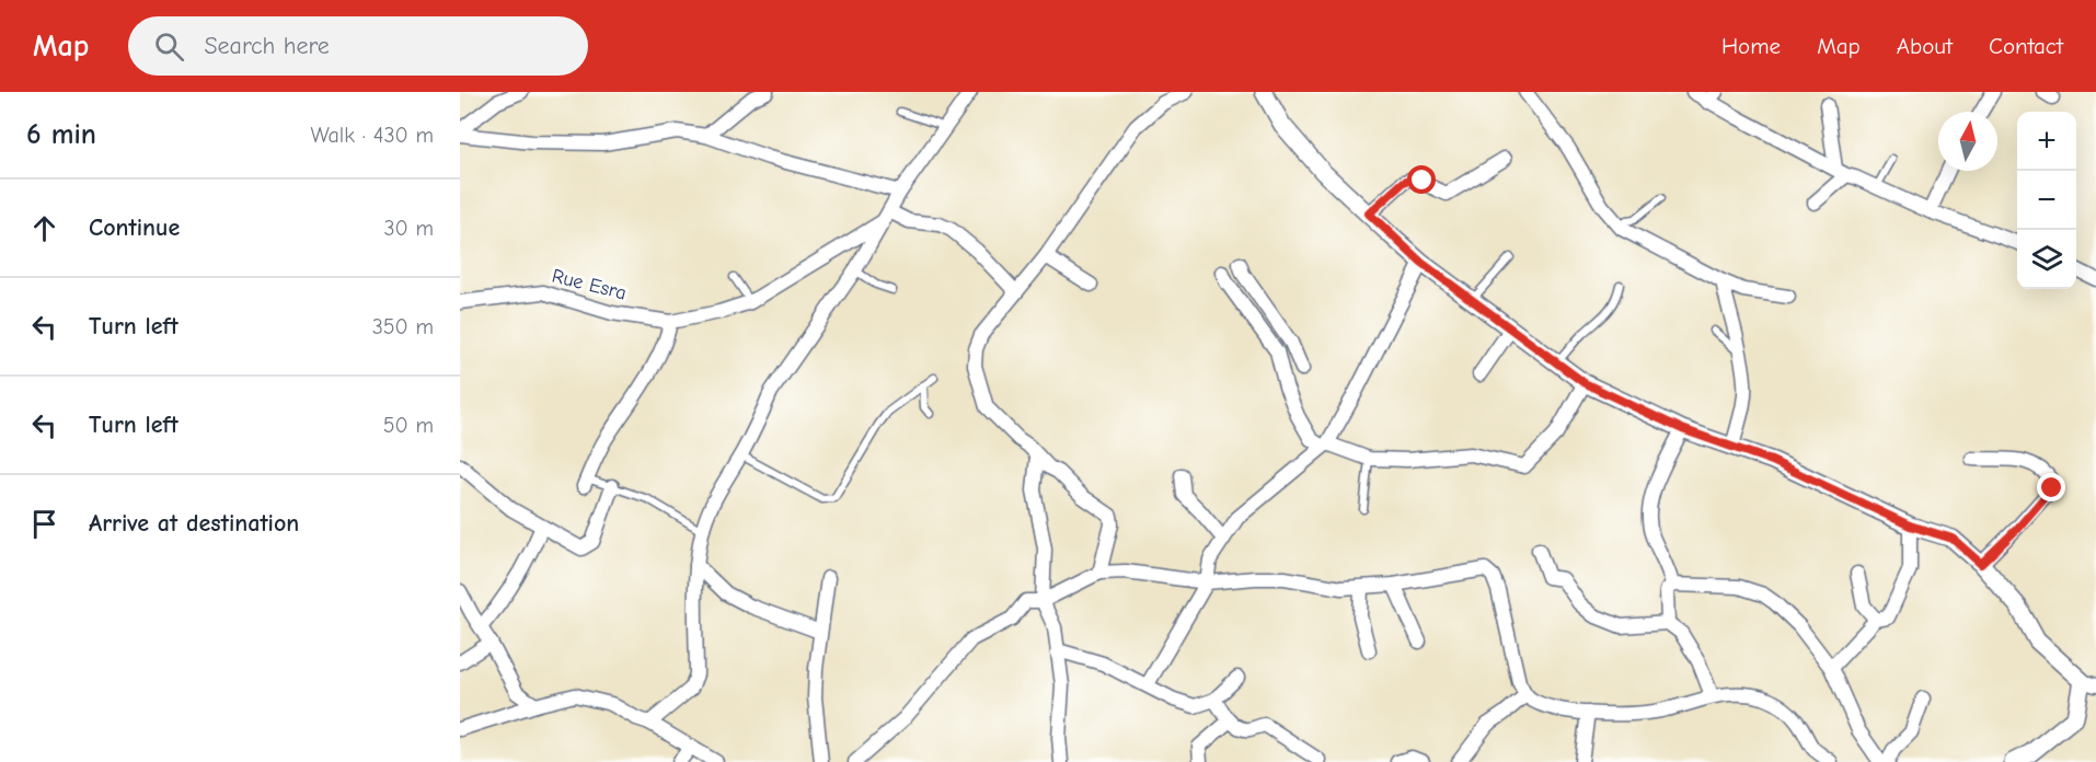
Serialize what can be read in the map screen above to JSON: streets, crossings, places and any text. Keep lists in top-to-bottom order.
{
  "streets": {
    "street": ["Rue Esra"]
  },
  "north": "top",
  "page": {
    "header": "Map",
    "search": "Search here",
    "nav": [
      "Home",
      "Map",
      "About",
      "Contact"
    ],
    "heading": ["6 min", "Walk · 430 m"],
    "map_buttons": ["+", "−"],
    "list": [
      ["Continue", "30 m"],
      ["Turn left", "350 m"],
      ["Turn left", "50 m"],
      "Arrive at destination"
    ]
  }
}
